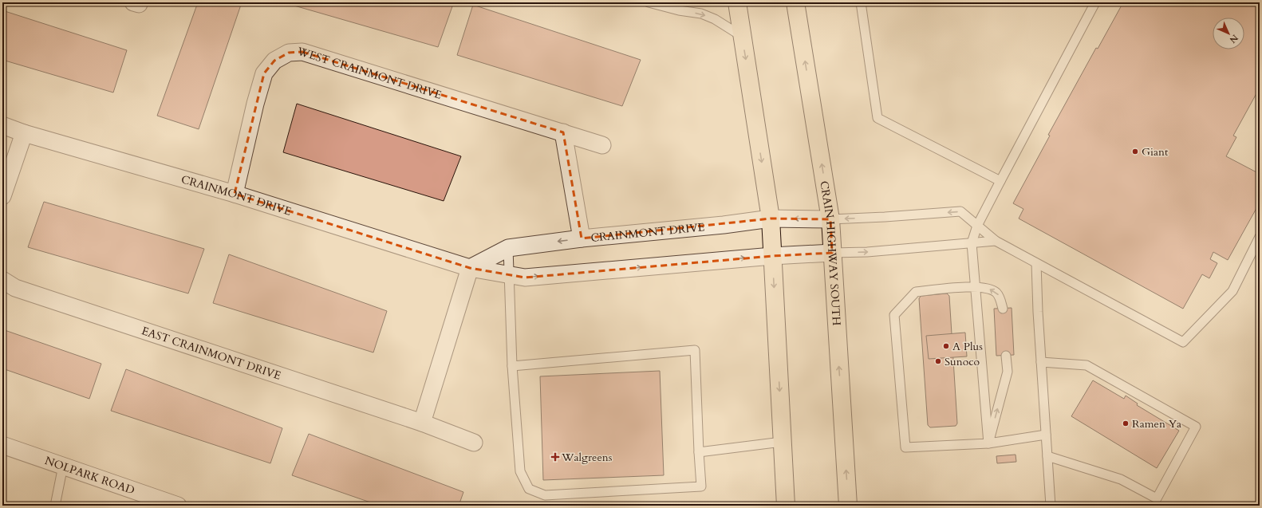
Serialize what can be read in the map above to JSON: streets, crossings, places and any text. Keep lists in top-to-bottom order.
{
  "streets": {
    "main road": ["CRAIN HIGHWAY SOUTH"],
    "street": [
      "WEST CRAINMONT DRIVE",
      "CRAINMONT DRIVE",
      "EAST CRAINMONT DRIVE",
      "NOLPARK ROAD"
    ]
  },
  "crossings": [
    ["WEST CRAINMONT DRIVE", "CRAINMONT DRIVE"],
    ["CRAINMONT DRIVE", "CRAIN HIGHWAY SOUTH"]
  ],
  "places": {
    "other": [
      "Giant",
      "A Plus",
      "Sunoco",
      "Ramen Ya"
    ],
    "health": ["Walgreens"]
  },
  "north": "bottom right"
}
